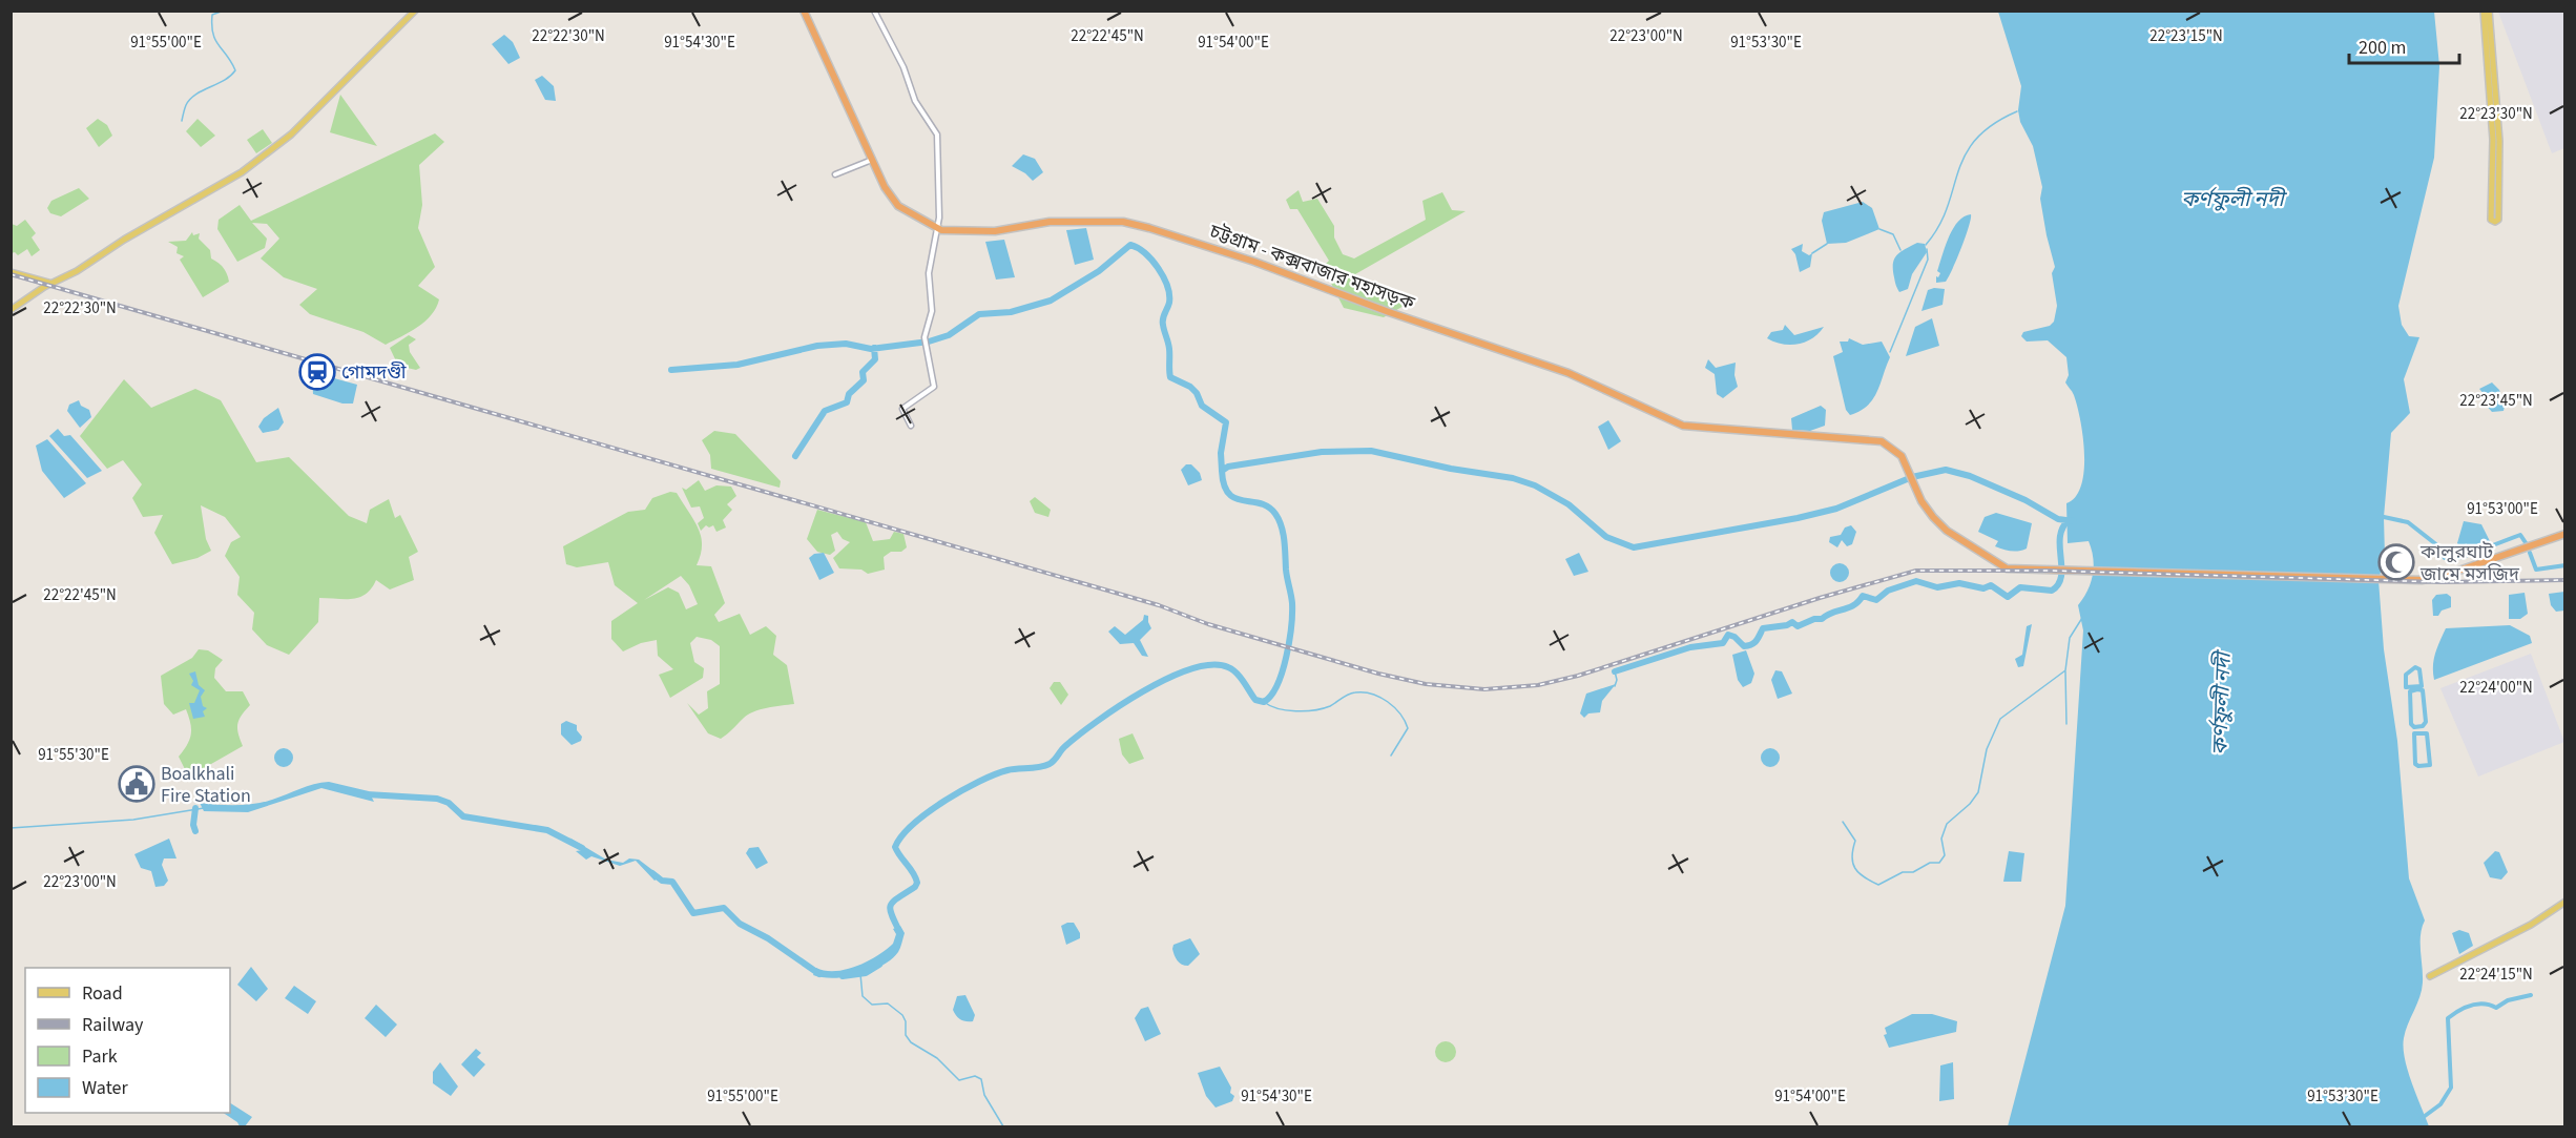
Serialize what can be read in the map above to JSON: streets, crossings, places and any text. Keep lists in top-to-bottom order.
{
  "streets": {
    "highway": ["চট্টগ্রাম - কক্সবাজার মহাসড়ক"]
  },
  "water": ["কর্ণফুলী নদী"],
  "places": {
    "station": ["গোমদণ্ডী"],
    "mosque": ["কালুরঘাট জামে মসজিদ"],
    "public building": ["Boalkhali Fire Station"]
  },
  "legend": [
    "Road",
    "Railway",
    "Park",
    "Water"
  ],
  "scale_bar": "200 m",
  "coordinates": [
    "22°22'30\"N",
    "22°22'45\"N",
    "22°23'00\"N",
    "22°23'15\"N",
    "91°55'00\"E",
    "91°54'30\"E",
    "91°54'00\"E",
    "91°53'30\"E",
    "22°23'30\"N",
    "22°23'45\"N",
    "91°53'00\"E",
    "22°24'00\"N",
    "91°55'30\"E",
    "22°24'15\"N"
  ]
}
